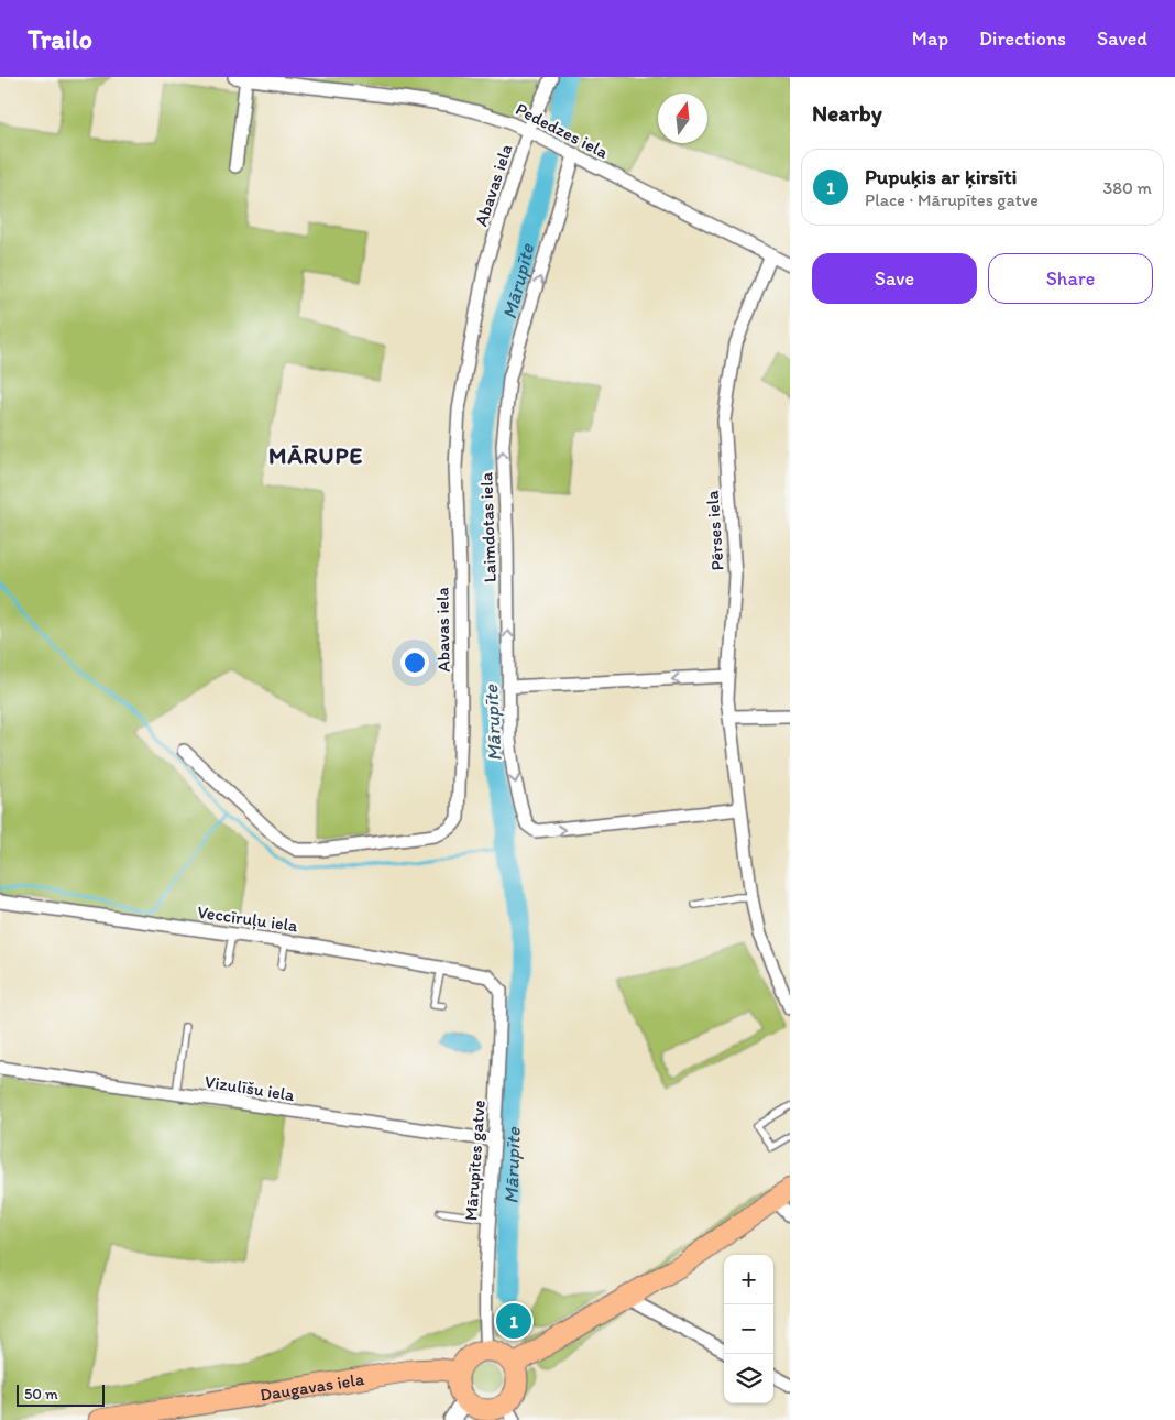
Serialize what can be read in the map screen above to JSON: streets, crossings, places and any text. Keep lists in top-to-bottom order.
{
  "streets": {
    "main road": ["Daugavas iela"],
    "street": [
      "Pededzes iela",
      "Abavas iela",
      "Laimdotas iela",
      "Pērses iela",
      "Veccīruļu iela",
      "Vizulīšu iela",
      "Mārupītes gatve"
    ]
  },
  "crossings": [
    ["Pededzes iela", "Abavas iela"],
    ["Pededzes iela", "Laimdotas iela"],
    ["Pededzes iela", "Pērses iela"],
    ["Veccīruļu iela", "Mārupītes gatve"],
    ["Vizulīšu iela", "Mārupītes gatve"],
    ["Mārupītes gatve", "Daugavas iela"]
  ],
  "one_way": ["Laimdotas iela"],
  "districts": ["MĀRUPE"],
  "water": ["Mārupīte"],
  "scale_bar": "50 m",
  "north": "top",
  "page": {
    "header": "Trailo",
    "nav": ["Map", "Directions", "Saved"],
    "heading": "Nearby",
    "list": [
      {
        "mark": "1",
        "name": "Pupuķis ar ķirsīti",
        "note": "Place · Mārupītes gatve",
        "value": "380 m"
      }
    ],
    "buttons": ["Save", "Share"],
    "map_buttons": ["+", "−"],
    "pins": "1",
    "scale": "50 m"
  }
}
